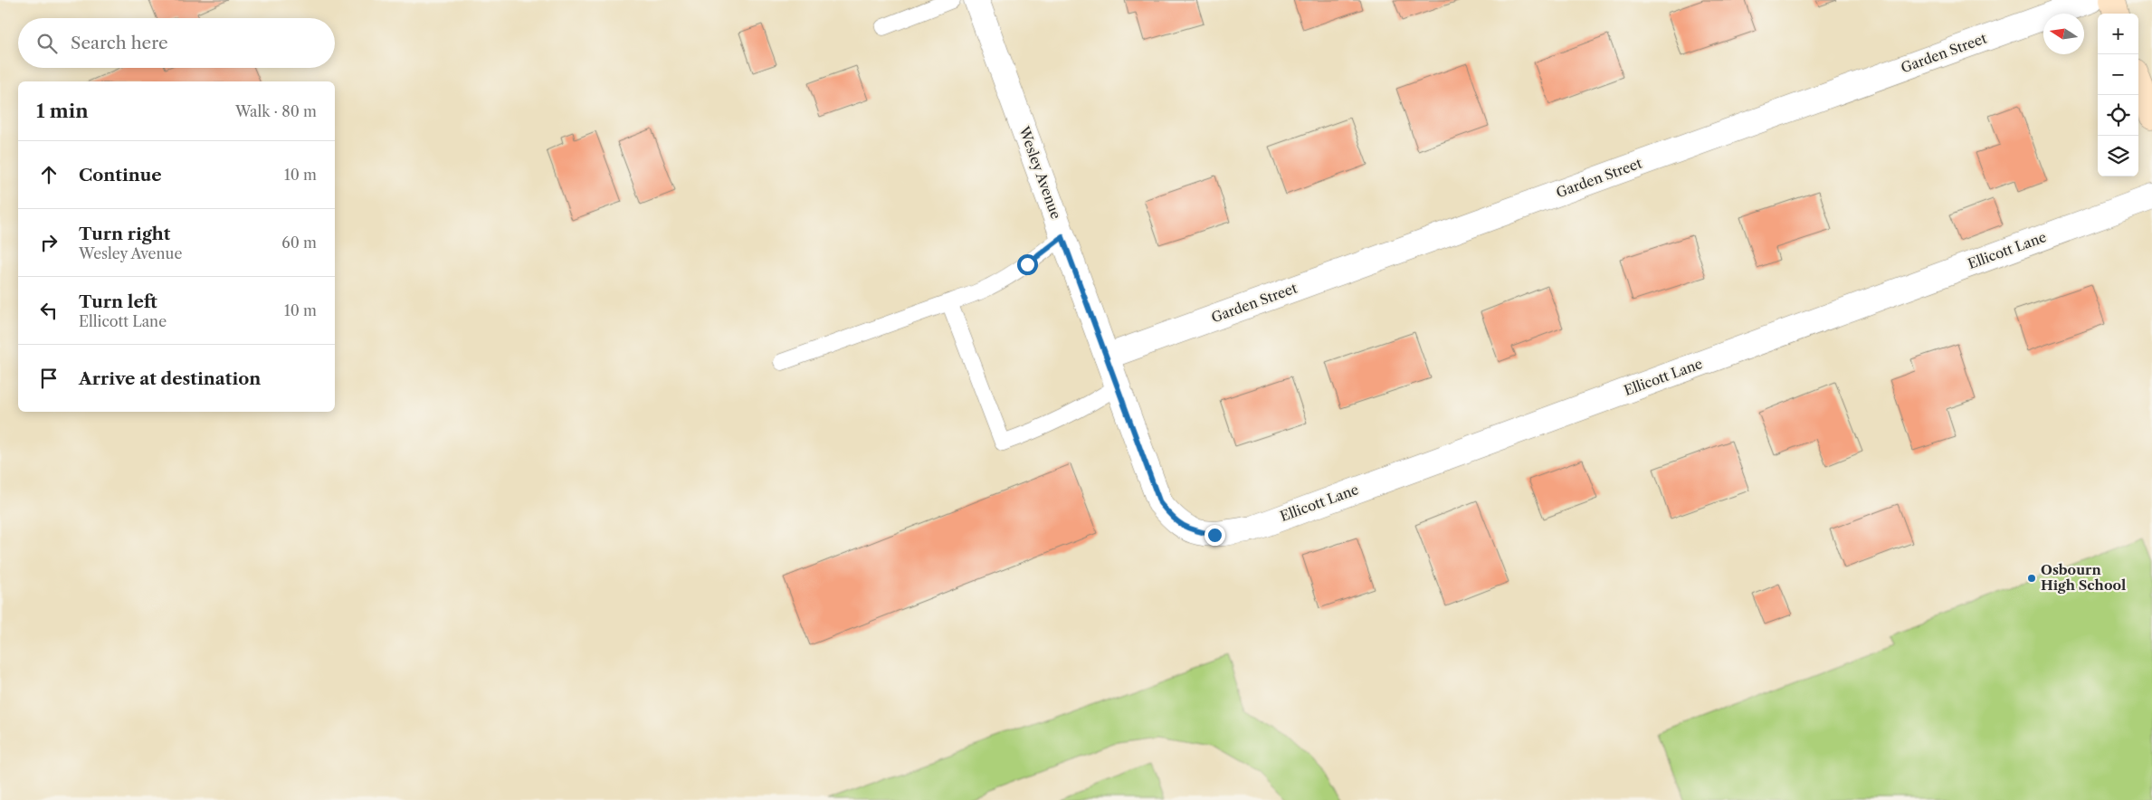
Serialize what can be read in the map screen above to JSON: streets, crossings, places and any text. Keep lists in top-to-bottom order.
{
  "streets": {
    "street": ["Garden Street", "Wesley Avenue", "Ellicott Lane"]
  },
  "crossings": [
    ["Garden Street", "Wesley Avenue"],
    ["Wesley Avenue", "Ellicott Lane"]
  ],
  "places": ["Osbourn High School"],
  "north": "left",
  "page": {
    "map_buttons": ["+", "−"],
    "search": "Search here",
    "heading": ["1 min", "Walk · 80 m"],
    "list": [
      ["Continue", "10 m"],
      ["Turn right", "Wesley Avenue", "60 m"],
      ["Turn left", "Ellicott Lane", "10 m"],
      "Arrive at destination"
    ]
  }
}
